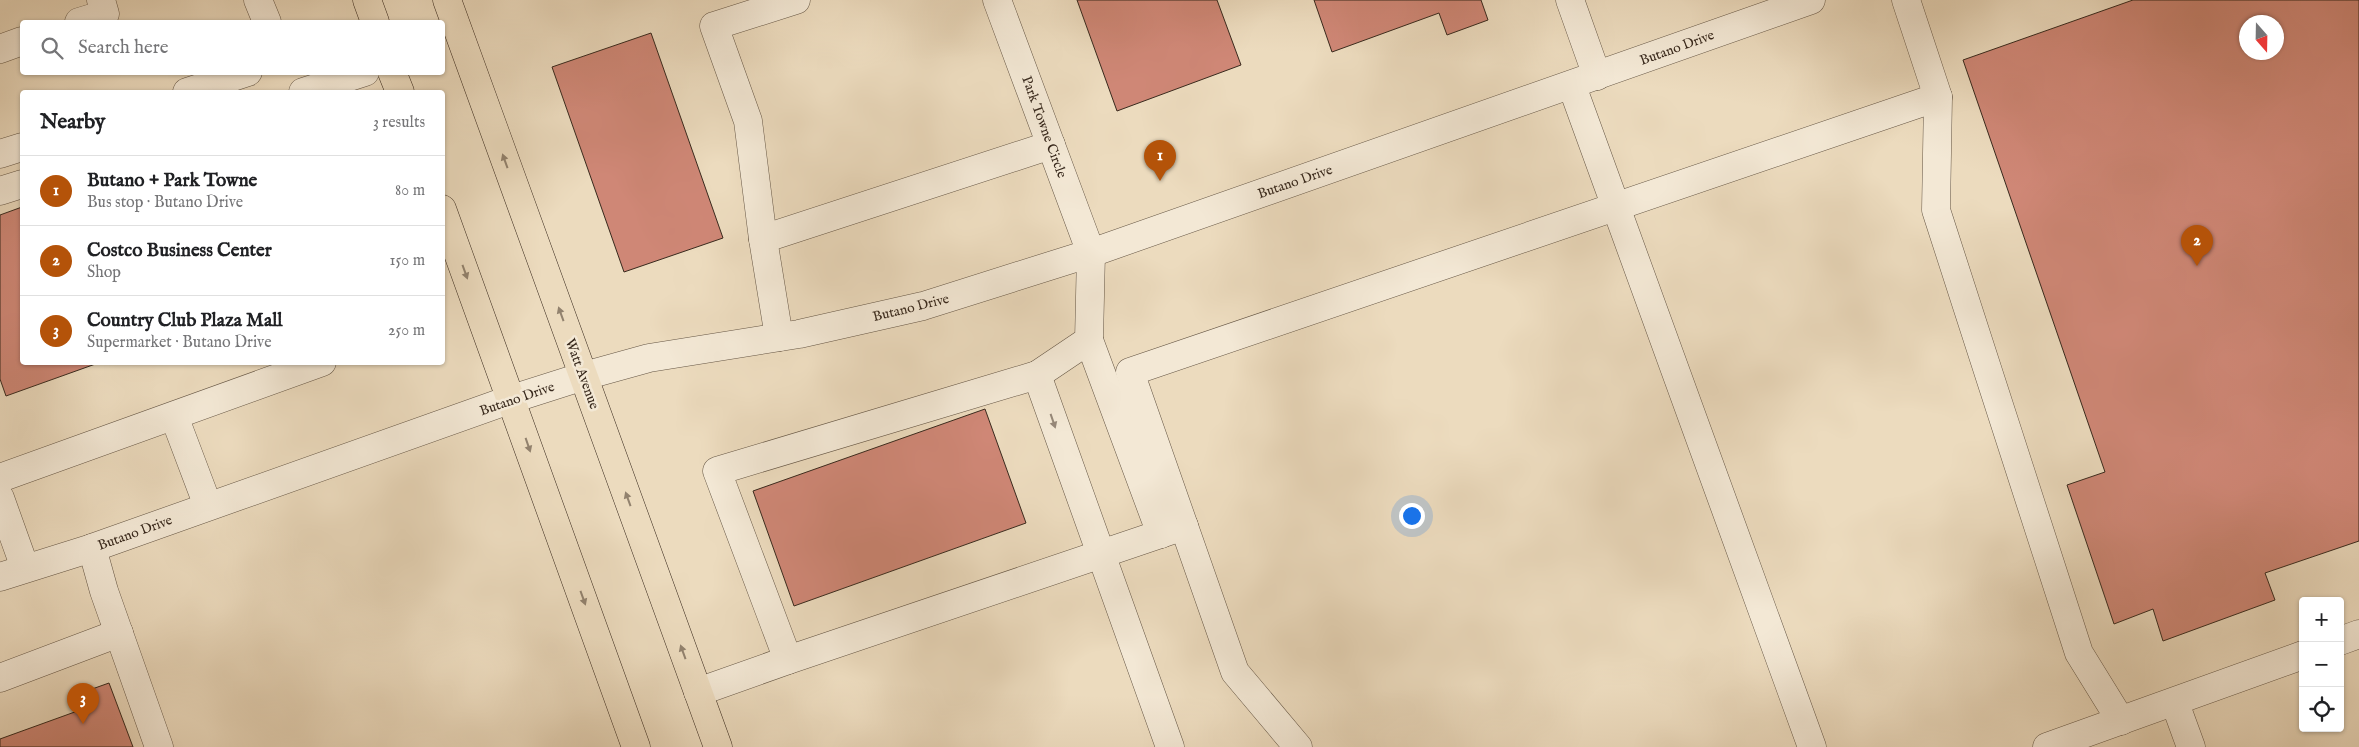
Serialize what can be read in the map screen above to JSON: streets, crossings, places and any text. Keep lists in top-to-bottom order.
{
  "streets": {
    "main road": ["Watt Avenue"],
    "street": ["Butano Drive", "Park Towne Circle"]
  },
  "crossings": [
    ["Butano Drive", "Park Towne Circle"],
    ["Butano Drive", "Watt Avenue"]
  ],
  "north": "bottom",
  "page": {
    "search": "Search here",
    "heading": ["Nearby", "3 results"],
    "pins": ["1", "2", "3"],
    "list": [
      {
        "mark": "1",
        "name": "Butano + Park Towne",
        "note": "Bus stop · Butano Drive",
        "value": "80 m"
      },
      {
        "mark": "2",
        "name": "Costco Business Center",
        "note": "Shop",
        "value": "150 m"
      },
      {
        "mark": "3",
        "name": "Country Club Plaza Mall",
        "note": "Supermarket · Butano Drive",
        "value": "250 m"
      }
    ],
    "map_buttons": ["+", "−"]
  }
}
